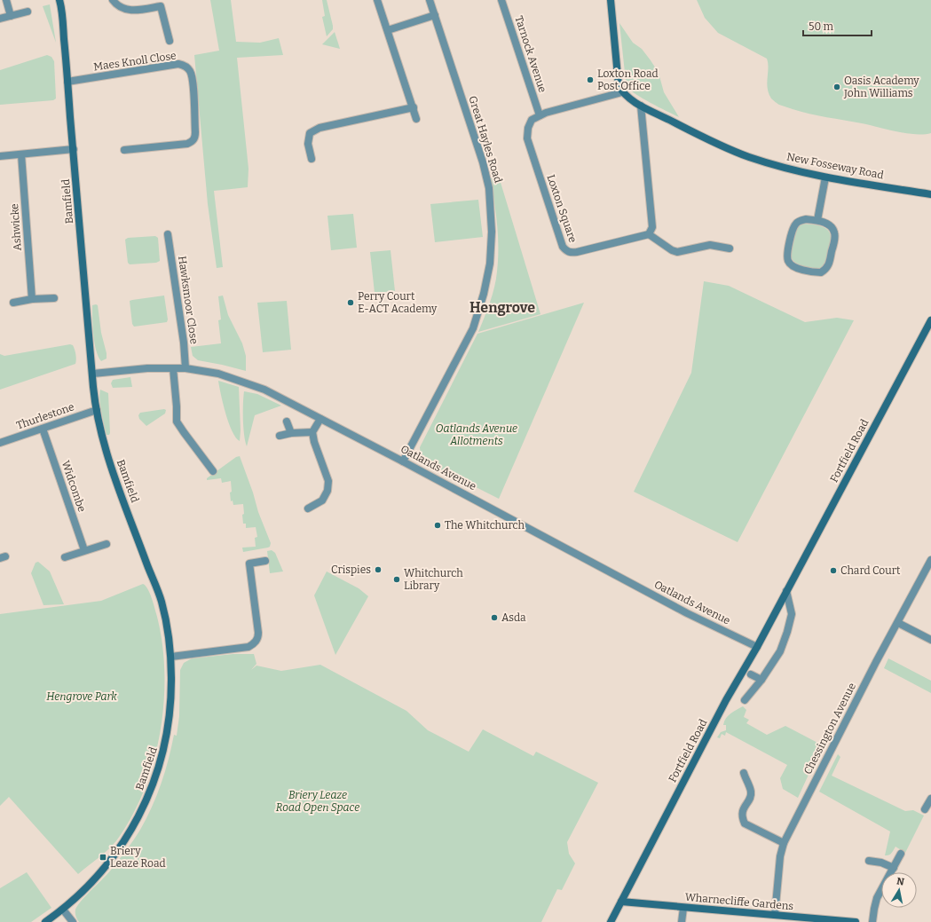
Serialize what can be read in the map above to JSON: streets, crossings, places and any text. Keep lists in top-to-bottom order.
{
  "streets": {
    "street": [
      "Tarnock Avenue",
      "Maes Knoll Close",
      "Great Hayles Road",
      "New Fosseway Road",
      "Bamfield",
      "Loxton Square",
      "Ashwicke",
      "Hawksmoor Close",
      "Thurlestone",
      "Fortfield Road",
      "Oatlands Avenue",
      "Widcombe",
      "Chessington Avenue",
      "Wharnecliffe Gardens"
    ]
  },
  "crossings": [
    ["Tarnock Avenue", "Loxton Square"],
    ["Maes Knoll Close", "Bamfield"],
    ["Great Hayles Road", "Oatlands Avenue"],
    ["New Fosseway Road", "Loxton Square"],
    ["Bamfield", "Thurlestone"],
    ["Bamfield", "Oatlands Avenue"],
    ["Hawksmoor Close", "Oatlands Avenue"],
    ["Thurlestone", "Widcombe"],
    ["Fortfield Road", "Oatlands Avenue"],
    ["Fortfield Road", "Wharnecliffe Gardens"],
    ["Chessington Avenue", "Wharnecliffe Gardens"]
  ],
  "districts": ["Hengrove"],
  "parks": ["Oatlands Avenue Allotments", "Hengrove Park", "Briery Leaze Road Open Space"],
  "places": {
    "other": [
      "Loxton Road Post Office",
      "Oasis Academy John Williams",
      "Perry Court E-ACT Academy",
      "The Whitchurch",
      "Crispies",
      "Chard Court",
      "Whitchurch Library",
      "Asda"
    ],
    "transit": ["Briery Leaze Road"]
  },
  "scale_bar": "50 m",
  "north": "top"
}
